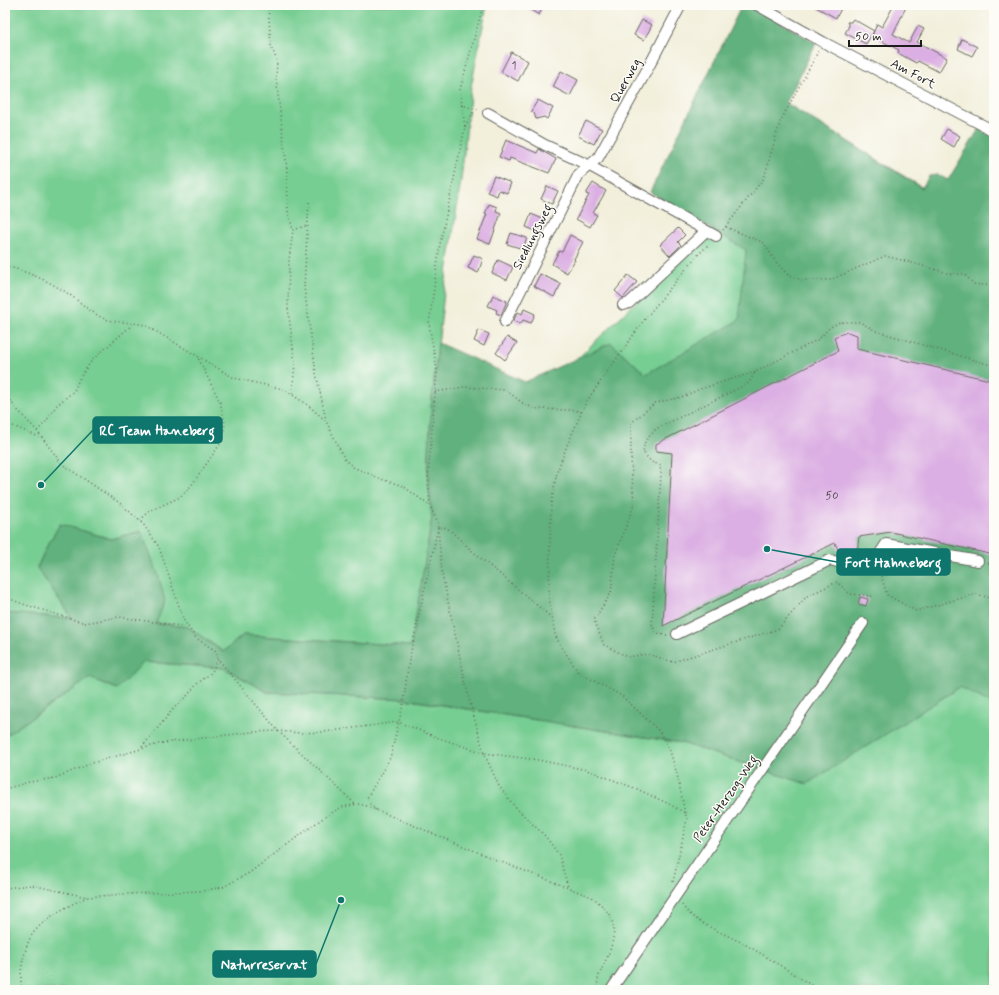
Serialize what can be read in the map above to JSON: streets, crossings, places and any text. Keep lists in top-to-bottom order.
{
  "streets": {
    "street": [
      "Am Fort",
      "Querweg",
      "Siedlungsweg",
      "Peter-Herzog-Weg"
    ]
  },
  "crossings": [
    ["Querweg", "Siedlungsweg"]
  ],
  "places": ["RC Team Haneberg", "Fort Hahneberg", "Naturreservat"],
  "house_numbers": ["1", "50"],
  "scale_bar": "50 m"
}
